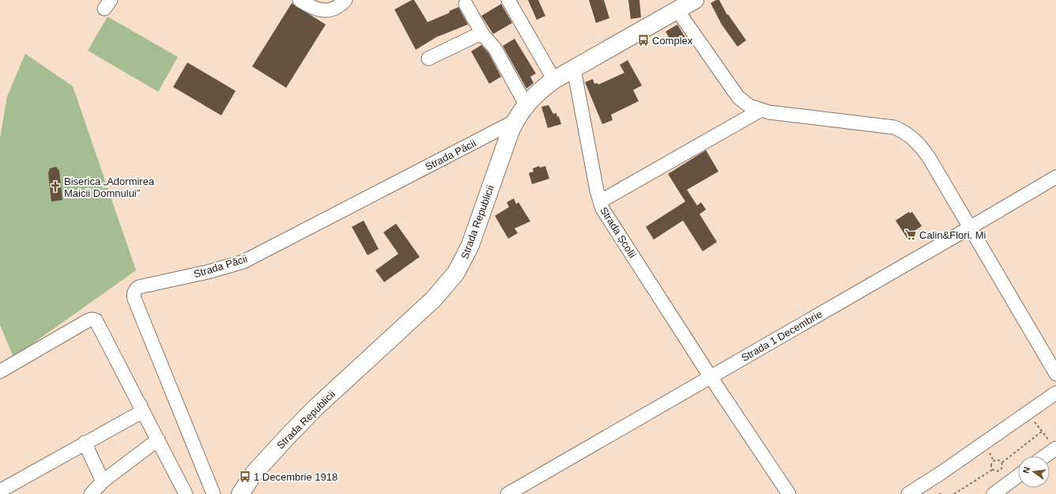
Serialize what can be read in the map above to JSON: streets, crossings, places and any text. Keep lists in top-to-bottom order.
{
  "streets": {
    "main road": ["Strada Republicii"],
    "street": ["Strada Păcii", "Strada Școlii", "Strada 1 Decembrie"]
  },
  "crossings": [
    ["Strada Păcii", "Strada Republicii"],
    ["Strada Republicii", "Strada Școlii"],
    ["Strada Școlii", "Strada 1 Decembrie"]
  ],
  "places": {
    "bus stop": ["Complex", "1 Decembrie 1918"],
    "church": ["Biserica „Adormirea Maicii Domnului”"],
    "supermarket": ["Calin&Flori. Mi"]
  },
  "north": "left"
}
